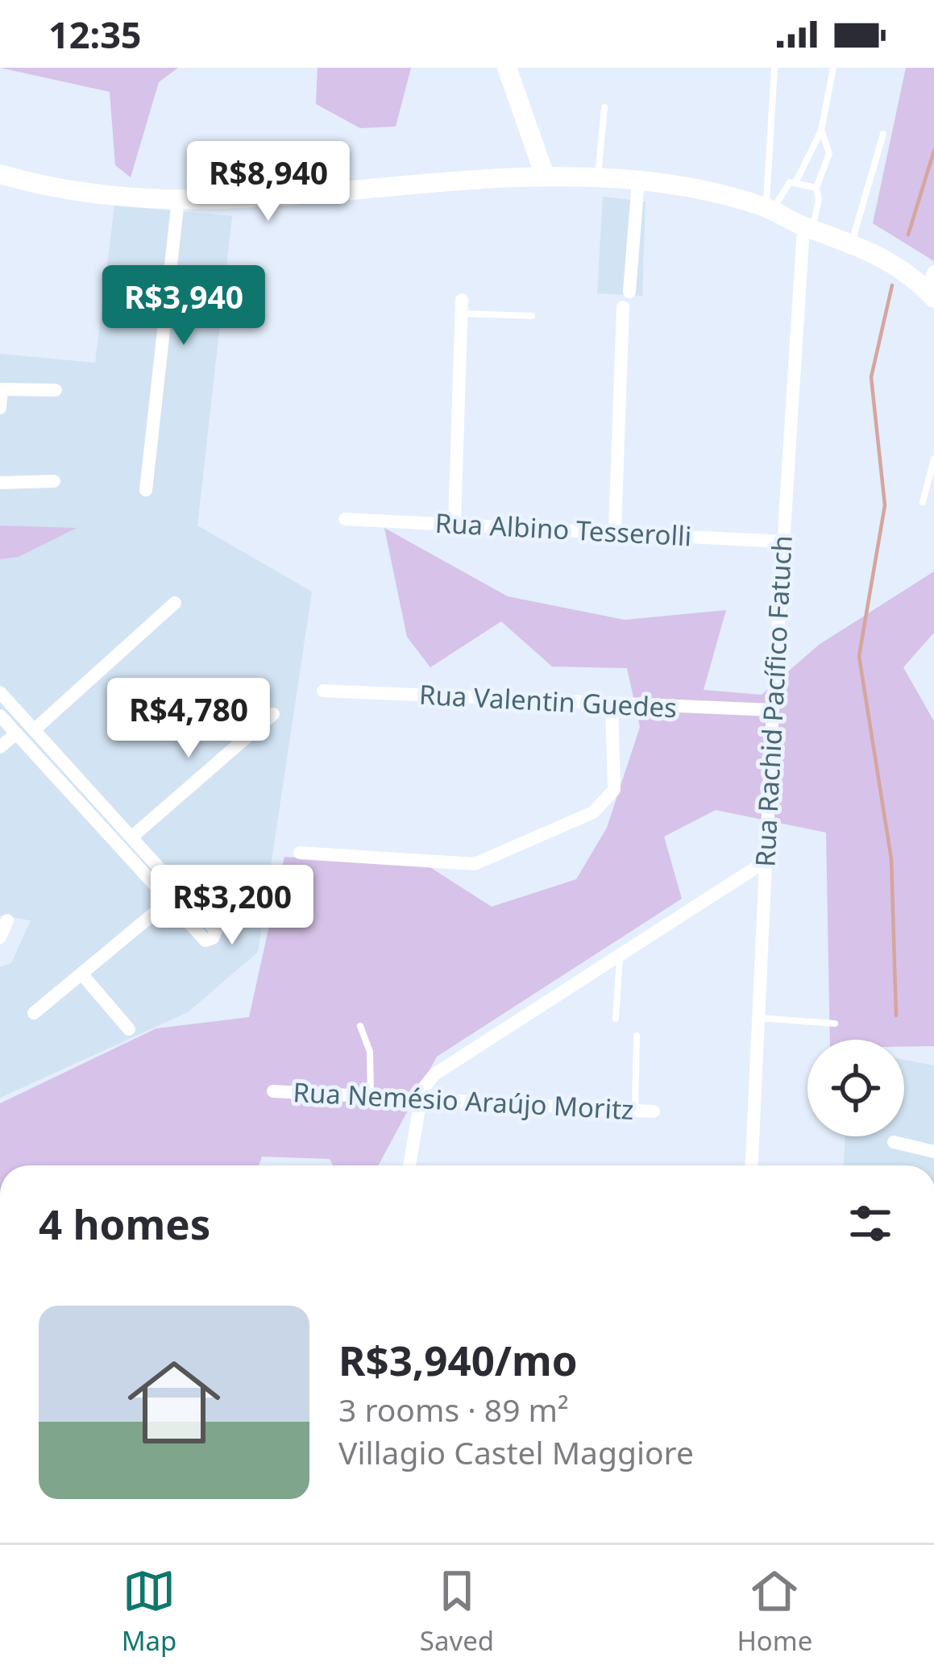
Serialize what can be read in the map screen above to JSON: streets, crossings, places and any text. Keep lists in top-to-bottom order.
{
  "streets": {
    "street": [
      "Rua Albino Tesserolli",
      "Rua Valentin Guedes",
      "Rua Rachid Pacífico Fatuch",
      "Rua Nemésio Araújo Moritz"
    ]
  },
  "crossings": [
    ["Rua Albino Tesserolli", "Rua Rachid Pacífico Fatuch"],
    ["Rua Valentin Guedes", "Rua Rachid Pacífico Fatuch"]
  ],
  "page": {
    "status": "12:35",
    "price": [
      "R$8,940",
      "R$3,940",
      "R$4,780",
      "R$3,200"
    ],
    "heading": "4 homes",
    "list": [
      {
        "name": "R$3,940/mo",
        "note": "3 rooms · 89 m² · Villagio Castel Maggiore"
      }
    ],
    "tabs": ["Map", "Saved", "Home"]
  }
}
